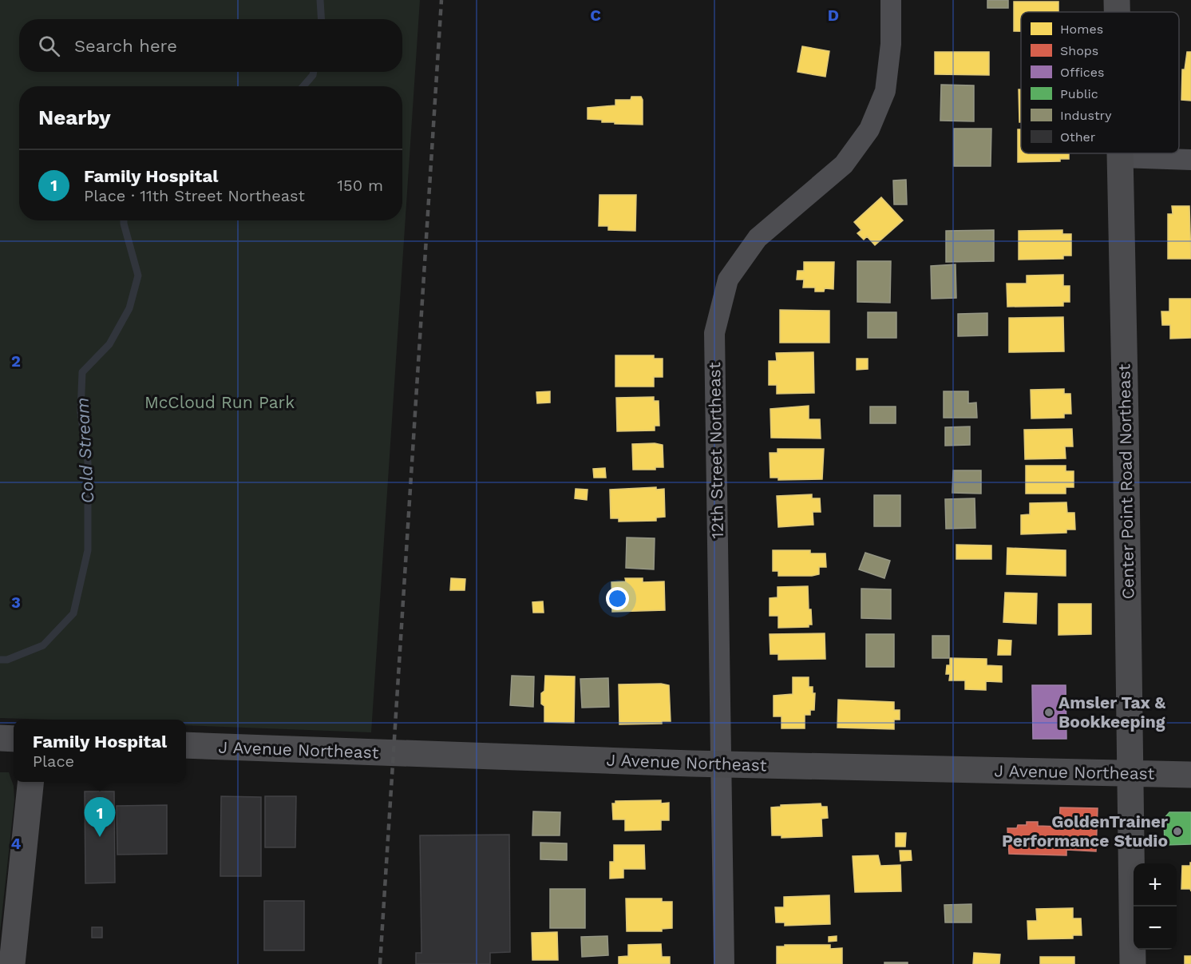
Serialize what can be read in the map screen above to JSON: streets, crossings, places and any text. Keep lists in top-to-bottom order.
{
  "streets": {
    "street": ["12th Street Northeast", "Center Point Road Northeast", "J Avenue Northeast"]
  },
  "crossings": [
    ["12th Street Northeast", "J Avenue Northeast"],
    ["Center Point Road Northeast", "J Avenue Northeast"]
  ],
  "water": ["Cold Stream"],
  "parks": ["McCloud Run Park"],
  "places": ["Amsler Tax & Bookkeeping", "GoldenTrainer Performance Studio"],
  "legend": [
    "Homes",
    "Shops",
    "Offices",
    "Public",
    "Industry",
    "Other"
  ],
  "page": {
    "search": "Search here",
    "heading": "Nearby",
    "list": [
      {
        "mark": "1",
        "name": "Family Hospital",
        "note": "Place · 11th Street Northeast",
        "value": "150 m"
      }
    ],
    "popup": ["Family Hospital", "Place"],
    "pins": "1",
    "map_buttons": ["+", "−"]
  },
  "grid": {
    "columns": ["C", "D"],
    "rows": ["2", "3", "4"]
  }
}
